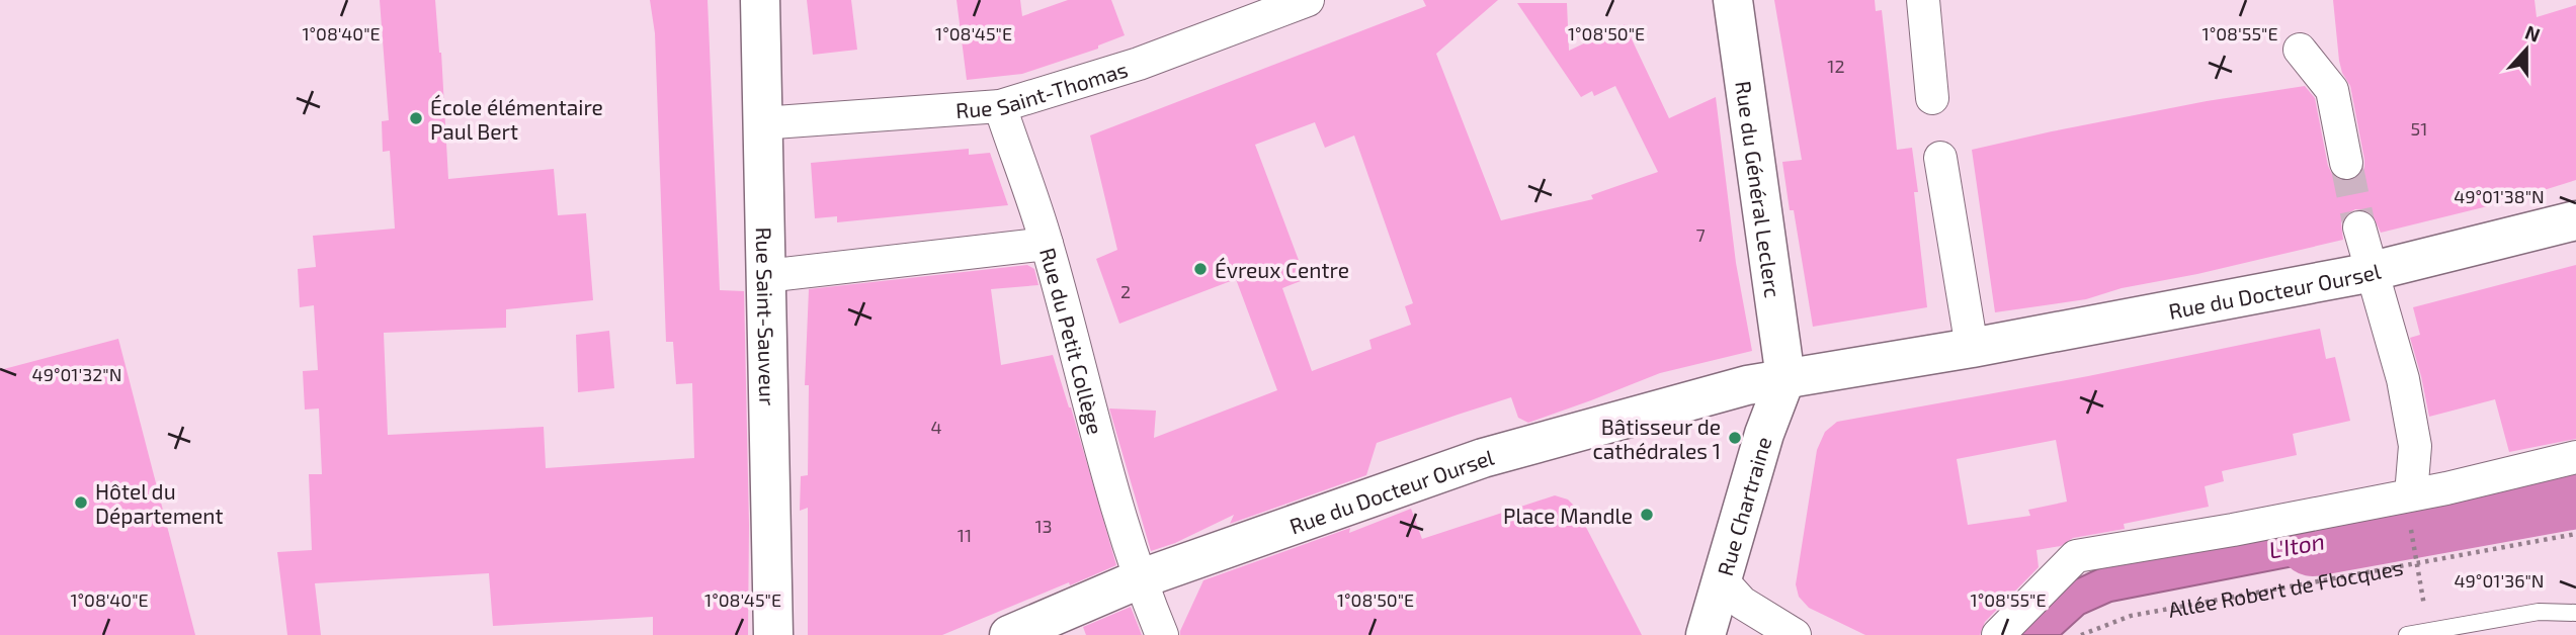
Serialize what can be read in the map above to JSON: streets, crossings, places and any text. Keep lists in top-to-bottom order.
{
  "streets": {
    "main road": [
      "Rue du Général Leclerc",
      "Rue du Docteur Oursel",
      "Rue Saint-Sauveur",
      "Rue Chartraine"
    ],
    "street": ["Rue Saint-Thomas", "Rue du Petit Collège"],
    "path": ["Allée Robert de Flocques"]
  },
  "crossings": [
    ["Rue Saint-Thomas", "Rue Saint-Sauveur"],
    ["Rue Saint-Thomas", "Rue du Petit Collège"],
    ["Rue du Général Leclerc", "Rue du Docteur Oursel"],
    ["Rue du Général Leclerc", "Rue Chartraine"],
    ["Rue du Docteur Oursel", "Rue du Petit Collège"],
    ["Rue du Docteur Oursel", "Rue Chartraine"]
  ],
  "water": ["L'Iton"],
  "places": [
    "École élémentaire Paul Bert",
    "Évreux Centre",
    "Bâtisseur de cathédrales 1",
    "Hôtel du Département",
    "Place Mandle"
  ],
  "house_numbers": [
    "12",
    "51",
    "7",
    "2",
    "4",
    "13",
    "11"
  ],
  "north": "top",
  "coordinates": [
    "1°08'40\"E",
    "1°08'45\"E",
    "1°08'50\"E",
    "1°08'55\"E",
    "49°01'38\"N",
    "49°01'32\"N",
    "49°01'36\"N"
  ]
}
